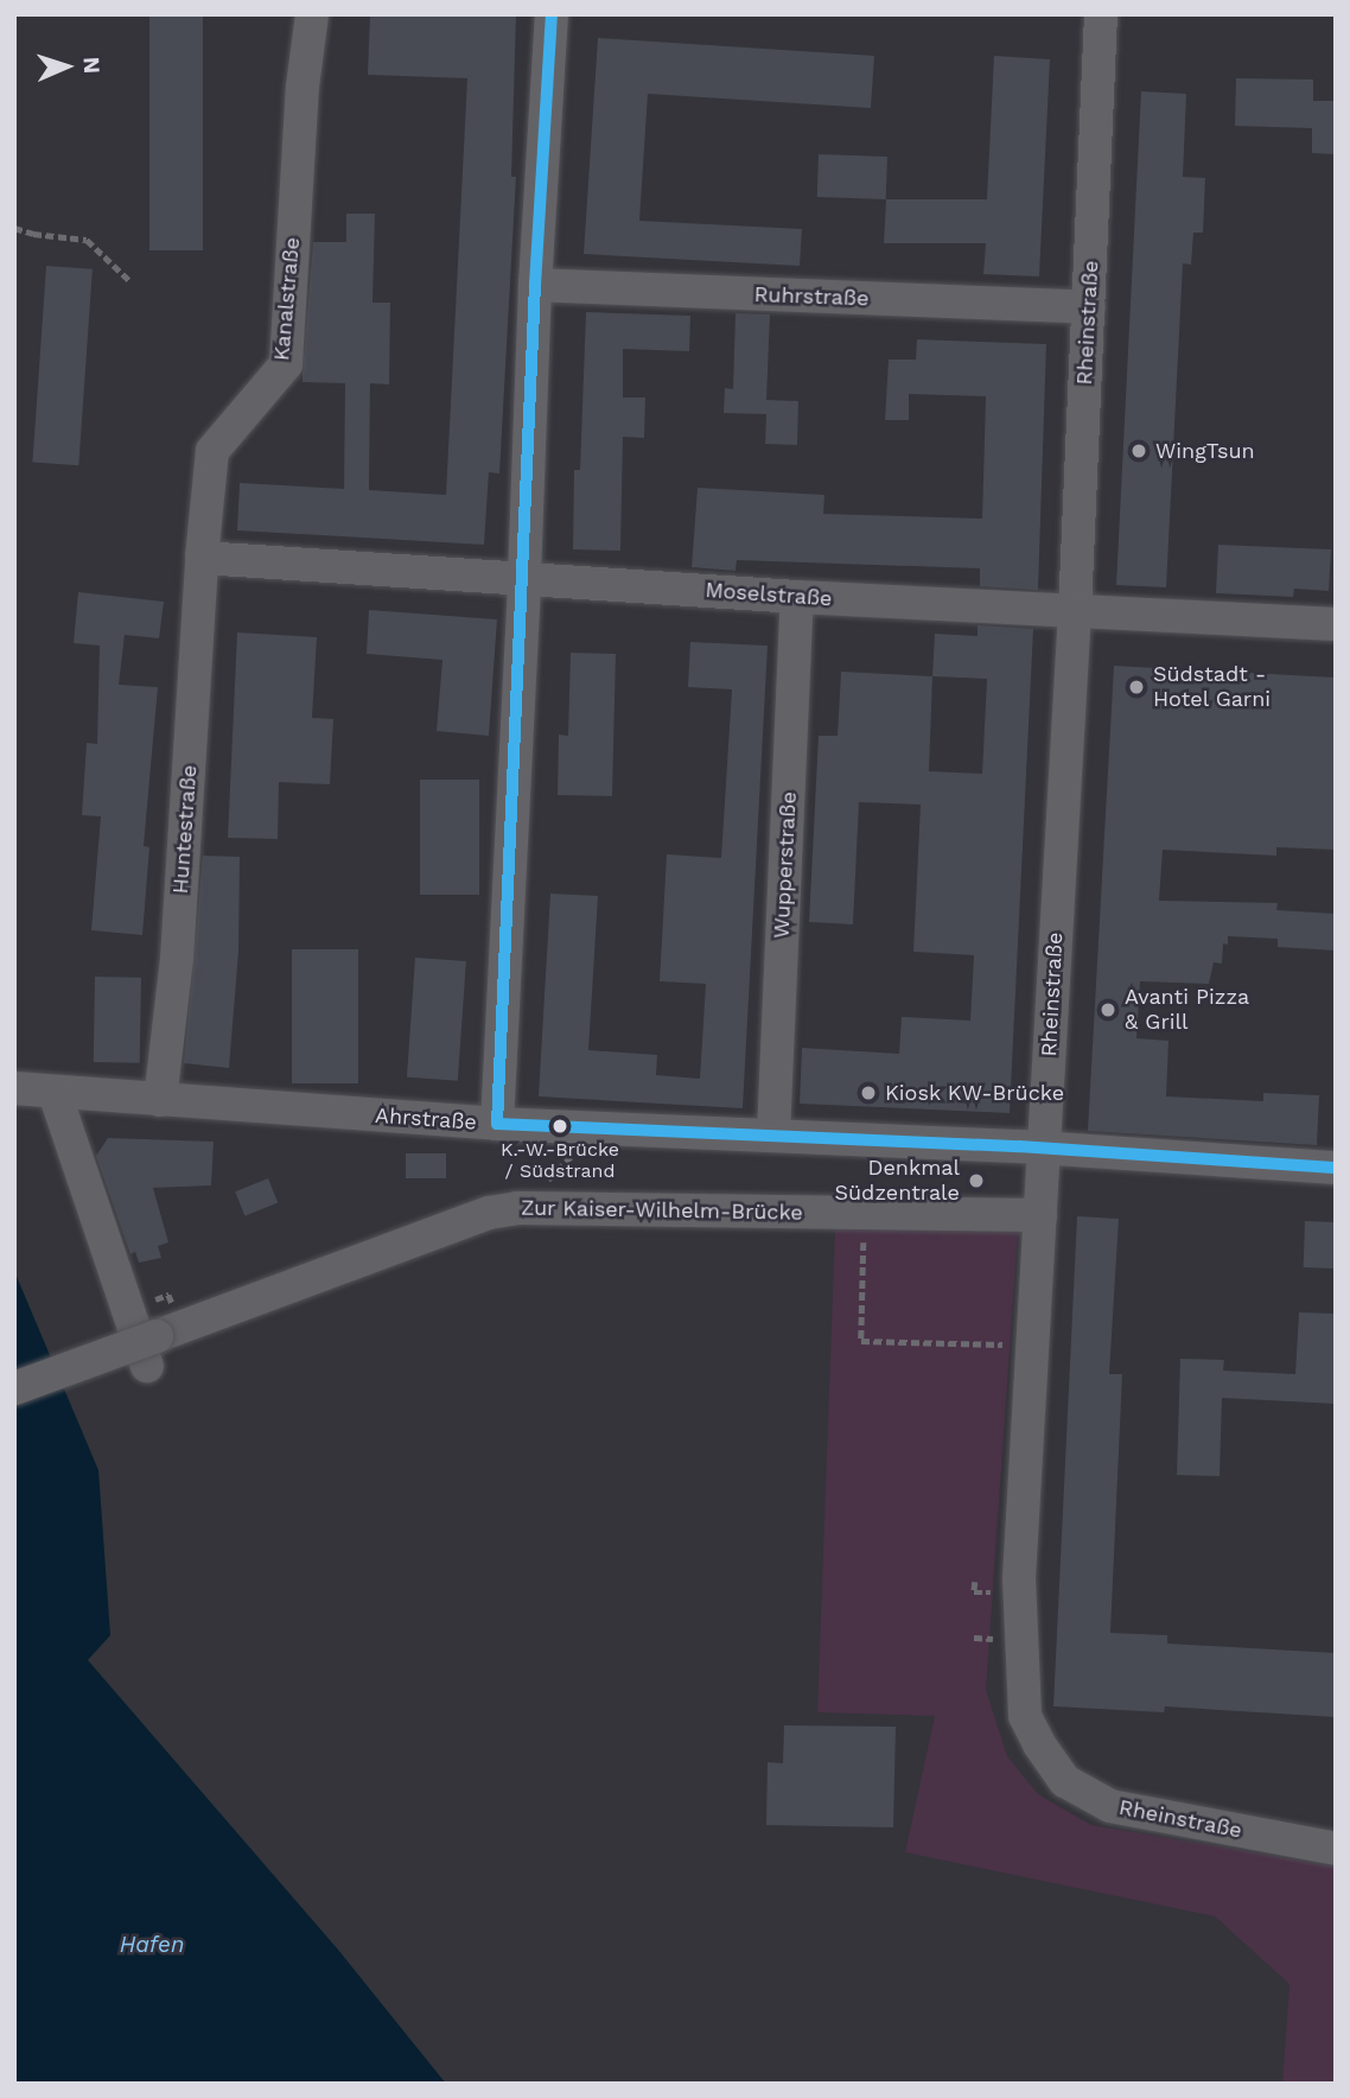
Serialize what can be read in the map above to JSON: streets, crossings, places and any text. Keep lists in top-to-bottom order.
{
  "streets": {
    "street": [
      "Ruhrstraße",
      "Kanalstraße",
      "Rheinstraße",
      "Moselstraße",
      "Huntestraße",
      "Wupperstraße",
      "Ahrstraße",
      "Zur Kaiser-Wilhelm-Brücke"
    ]
  },
  "crossings": [
    ["Ruhrstraße", "Rheinstraße"],
    ["Kanalstraße", "Moselstraße"],
    ["Kanalstraße", "Huntestraße"],
    ["Rheinstraße", "Moselstraße"],
    ["Rheinstraße", "Ahrstraße"],
    ["Rheinstraße", "Zur Kaiser-Wilhelm-Brücke"],
    ["Moselstraße", "Huntestraße"],
    ["Moselstraße", "Wupperstraße"],
    ["Huntestraße", "Ahrstraße"],
    ["Wupperstraße", "Ahrstraße"]
  ],
  "water": ["Hafen"],
  "places": [
    "WingTsun",
    "Südstadt - Hotel Garni",
    "Avanti Pizza & Grill",
    "Kiosk KW-Brücke",
    "K.-W.-Brücke / Südstrand",
    "Denkmal Südzentrale"
  ],
  "north": "right"
}
